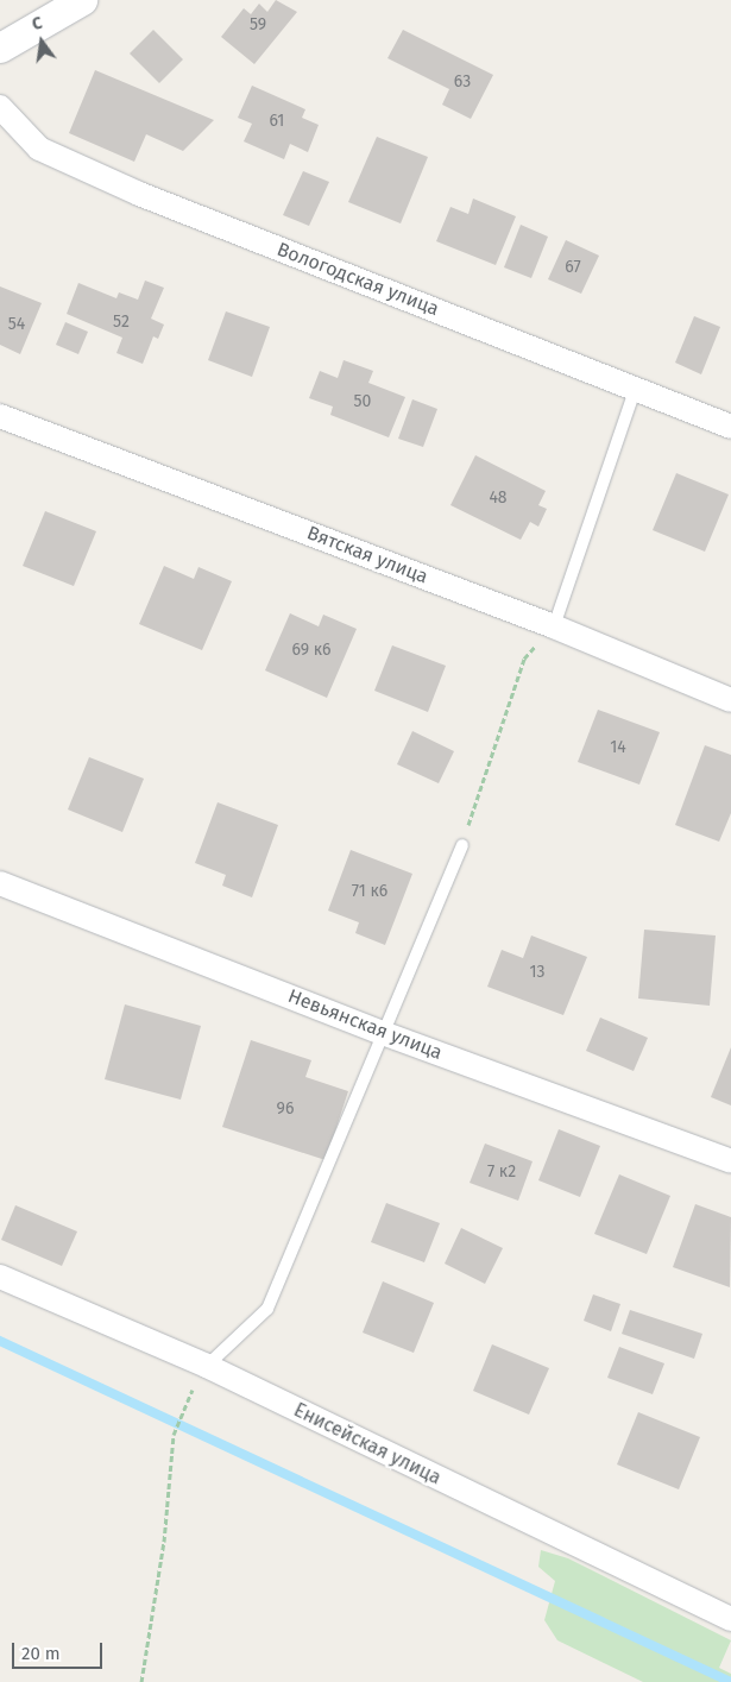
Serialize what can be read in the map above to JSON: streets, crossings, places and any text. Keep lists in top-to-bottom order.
{
  "streets": {
    "street": [
      "Вологодская улица",
      "Вятская улица",
      "Невьянская улица",
      "Енисейская улица"
    ]
  },
  "house_numbers": [
    "59",
    "63",
    "61",
    "67",
    "52",
    "54",
    "50",
    "48",
    "69 к6",
    "14",
    "71 к6",
    "13",
    "96",
    "7 к2"
  ],
  "scale_bar": "20 m",
  "north": "top"
}
